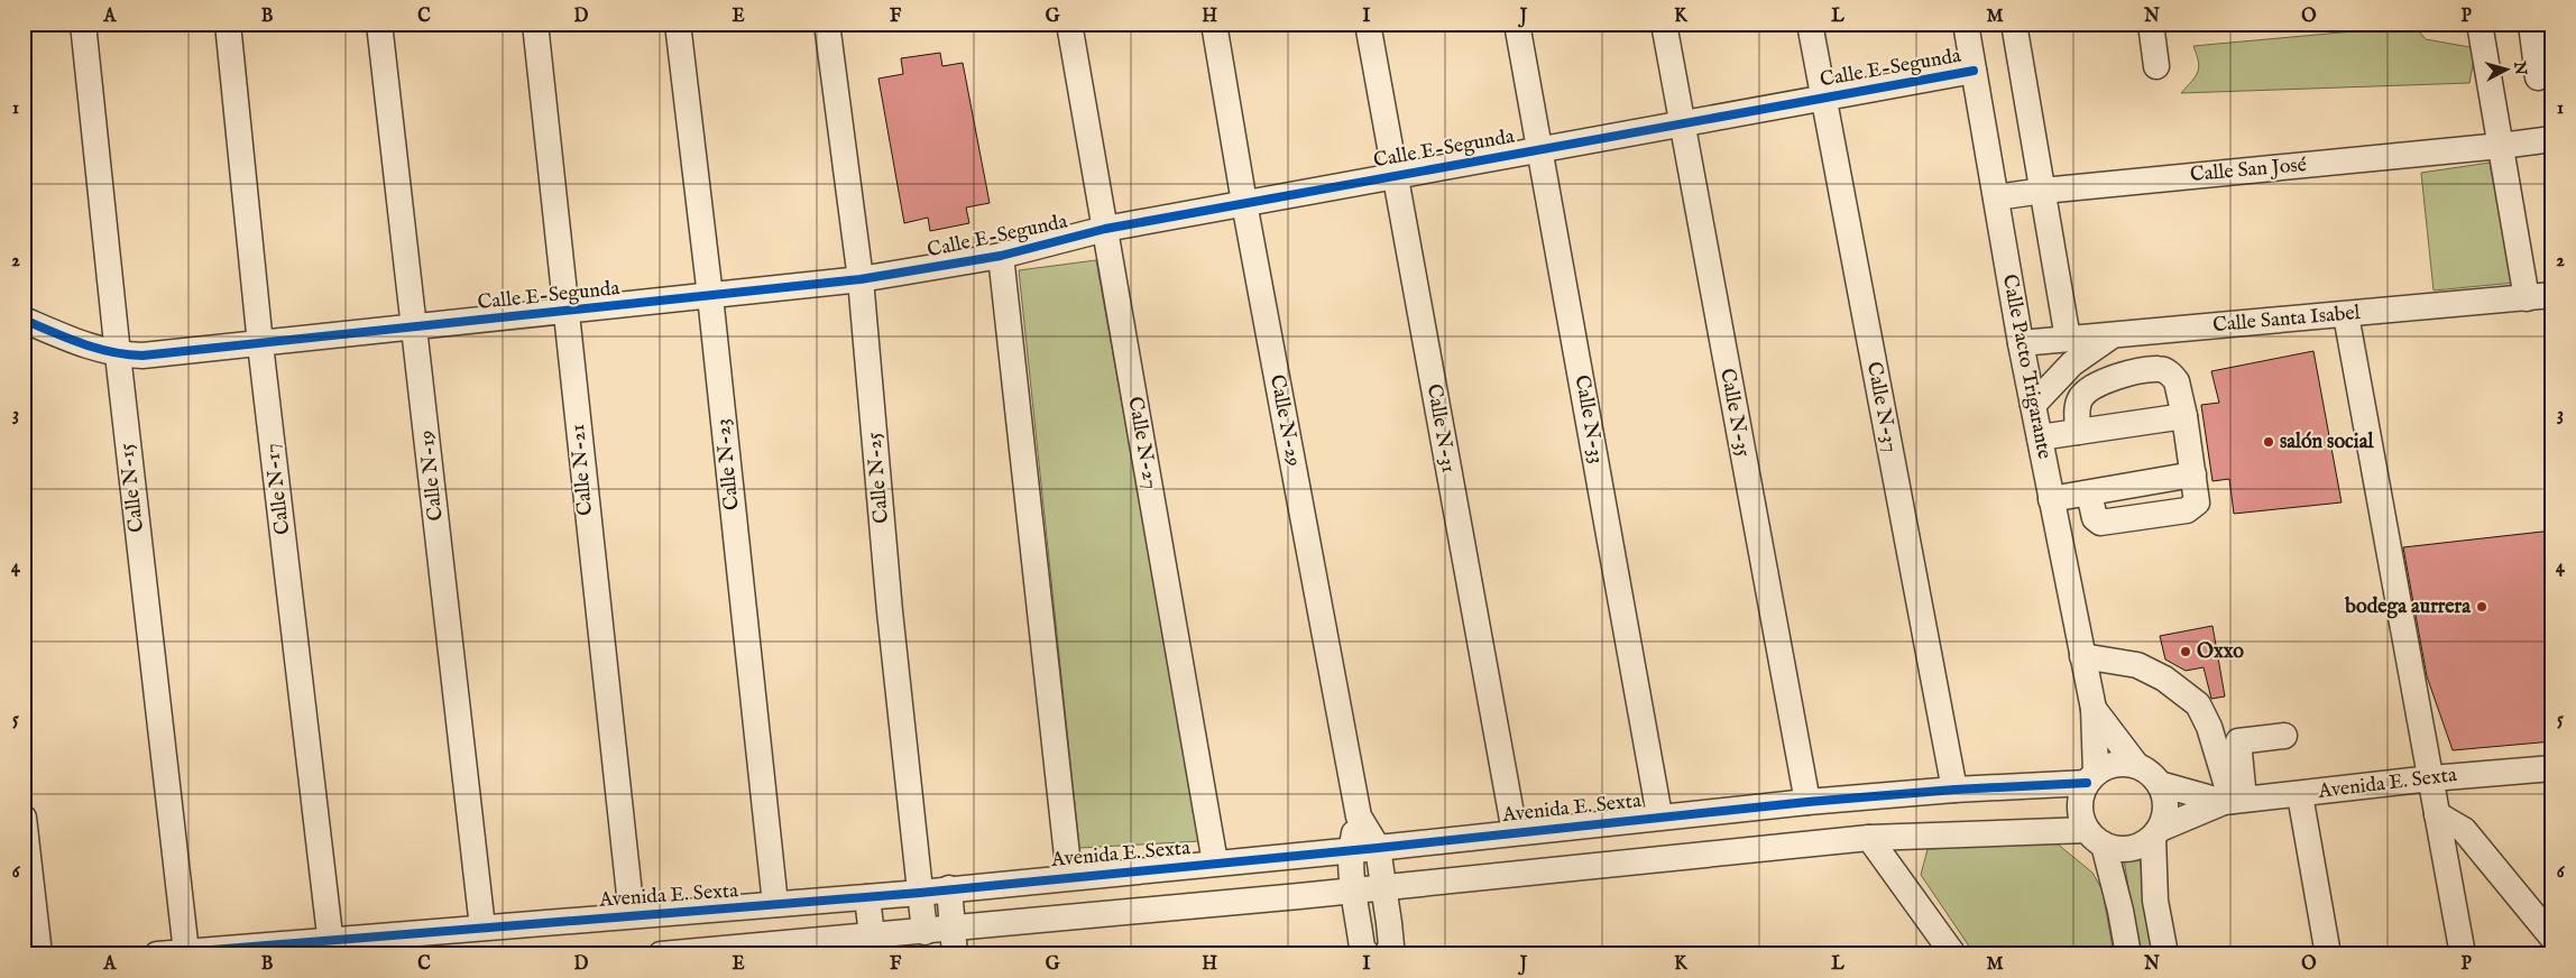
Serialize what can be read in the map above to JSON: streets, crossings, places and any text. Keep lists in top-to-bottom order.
{
  "streets": {
    "street": [
      "Calle E-Segunda",
      "Calle San José",
      "Calle Santa Isabel",
      "Calle Pacto Trigarante",
      "Calle N-37",
      "Calle N-35",
      "Calle N-33",
      "Calle N-29",
      "Calle N-31",
      "Calle N-27",
      "Calle N-23",
      "Calle N-21",
      "Calle N-19",
      "Calle N-25",
      "Calle N-15",
      "Calle N-17",
      "Avenida E. Sexta"
    ]
  },
  "crossings": [
    ["Calle E-Segunda", "Calle Pacto Trigarante"],
    ["Calle E-Segunda", "Calle N-37"],
    ["Calle E-Segunda", "Calle N-35"],
    ["Calle E-Segunda", "Calle N-33"],
    ["Calle E-Segunda", "Calle N-29"],
    ["Calle E-Segunda", "Calle N-31"],
    ["Calle E-Segunda", "Calle N-27"],
    ["Calle E-Segunda", "Calle N-23"],
    ["Calle E-Segunda", "Calle N-21"],
    ["Calle E-Segunda", "Calle N-19"],
    ["Calle E-Segunda", "Calle N-25"],
    ["Calle E-Segunda", "Calle N-15"],
    ["Calle E-Segunda", "Calle N-17"],
    ["Calle San José", "Calle Pacto Trigarante"],
    ["Calle Santa Isabel", "Calle Pacto Trigarante"],
    ["Calle Pacto Trigarante", "Avenida E. Sexta"],
    ["Calle N-37", "Avenida E. Sexta"],
    ["Calle N-35", "Avenida E. Sexta"],
    ["Calle N-33", "Avenida E. Sexta"],
    ["Calle N-29", "Avenida E. Sexta"],
    ["Calle N-31", "Avenida E. Sexta"],
    ["Calle N-27", "Avenida E. Sexta"],
    ["Calle N-23", "Avenida E. Sexta"],
    ["Calle N-21", "Avenida E. Sexta"],
    ["Calle N-19", "Avenida E. Sexta"],
    ["Calle N-25", "Avenida E. Sexta"],
    ["Calle N-15", "Avenida E. Sexta"],
    ["Calle N-17", "Avenida E. Sexta"]
  ],
  "places": ["salón social", "bodega aurrera", "Oxxo"],
  "north": "right",
  "grid": {
    "columns": [
      "A",
      "B",
      "C",
      "D",
      "E",
      "F",
      "G",
      "H",
      "I",
      "J",
      "K",
      "L",
      "M",
      "N",
      "O",
      "P"
    ],
    "rows": [
      "1",
      "2",
      "3",
      "4",
      "5",
      "6"
    ]
  }
}
